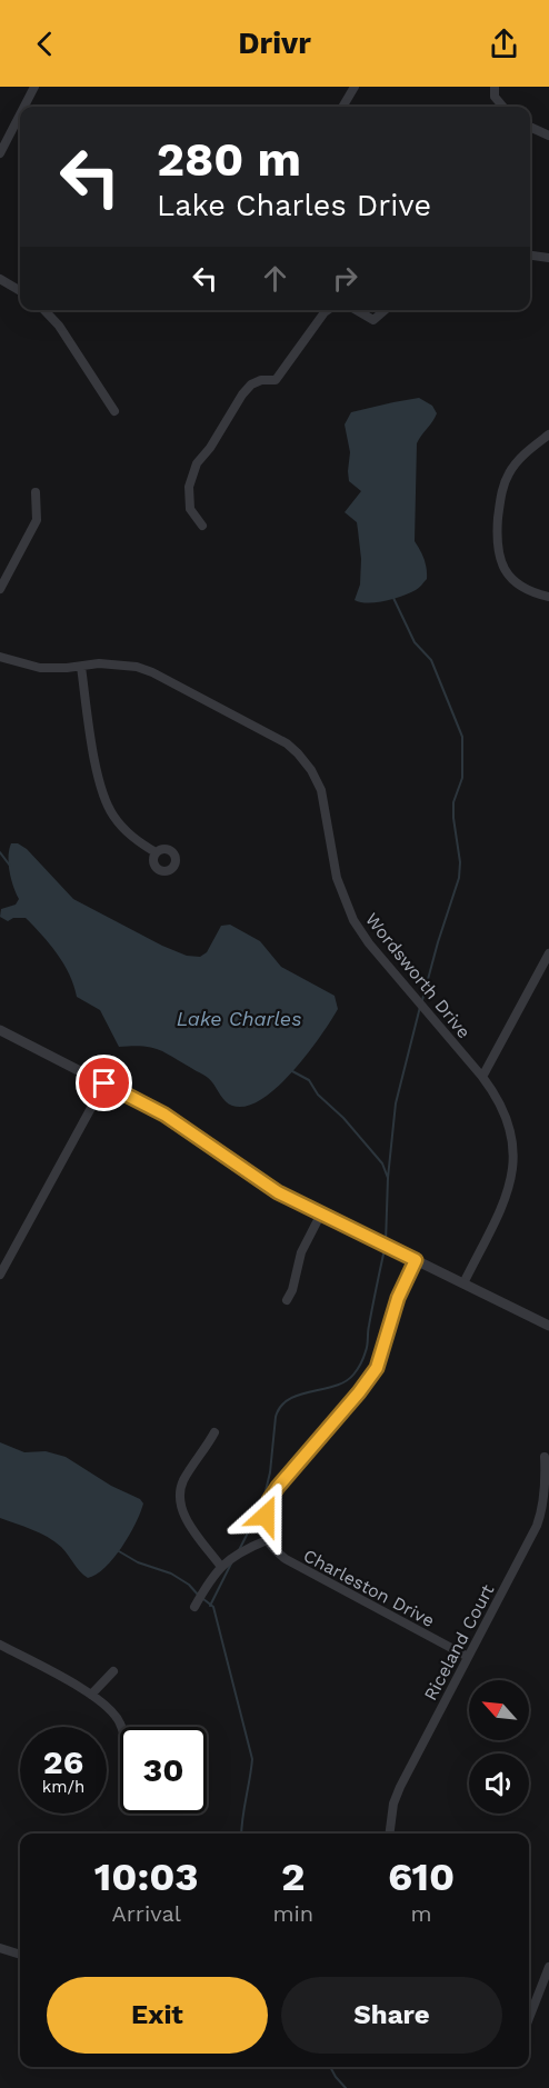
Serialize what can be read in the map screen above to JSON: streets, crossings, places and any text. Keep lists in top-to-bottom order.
{
  "streets": {
    "street": ["Wordsworth Drive", "Charleston Drive", "Riceland Court"]
  },
  "crossings": [
    ["Charleston Drive", "Riceland Court"]
  ],
  "water": ["Lake Charles"],
  "north": "top left",
  "page": {
    "header": "Drivr",
    "turn": ["280 m", "Lake Charles Drive"],
    "speed": "26 km/h",
    "limit": "30",
    "eta": [
      "10:03",
      "Arrival",
      "2",
      "min",
      "610",
      "m"
    ],
    "buttons": ["Exit", "Share"]
  }
}
